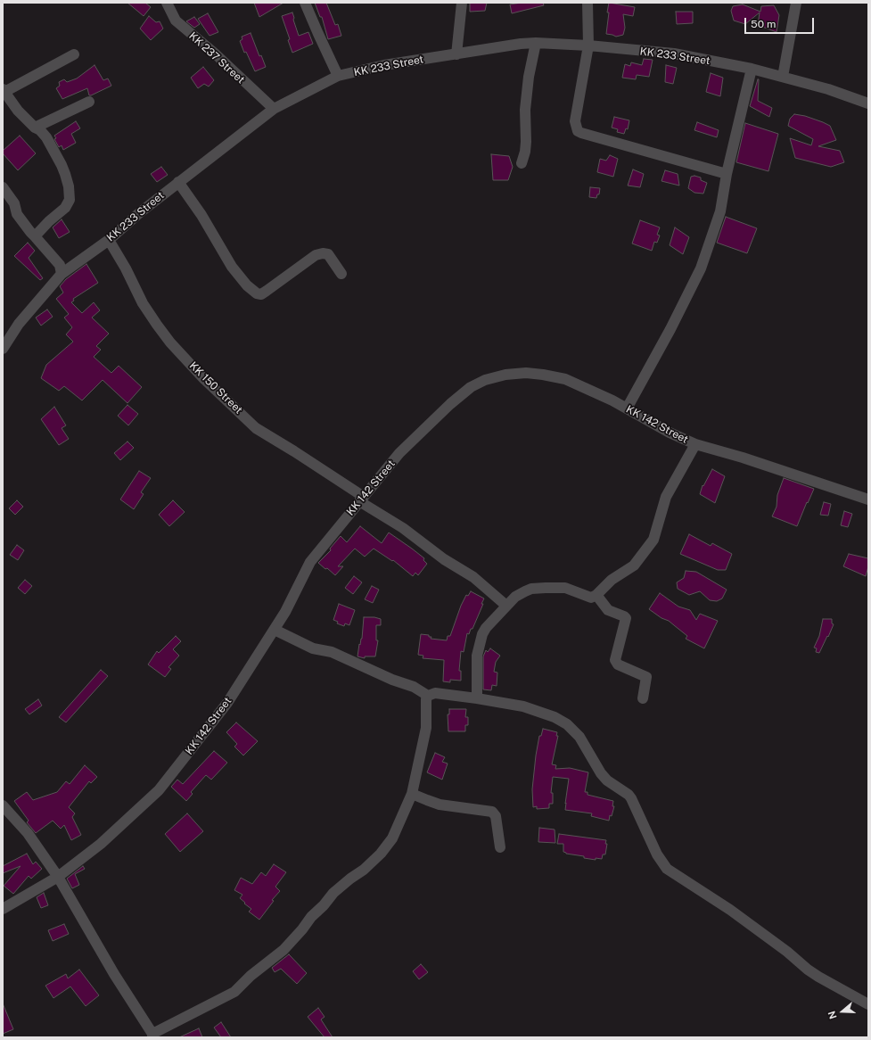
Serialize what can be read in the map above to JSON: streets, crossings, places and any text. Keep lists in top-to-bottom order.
{
  "streets": {
    "street": [
      "KK 233 Street",
      "KK 237 Street",
      "KK 150 Street",
      "KK 142 Street"
    ]
  },
  "crossings": [
    ["KK 233 Street", "KK 237 Street"],
    ["KK 233 Street", "KK 150 Street"],
    ["KK 150 Street", "KK 142 Street"]
  ],
  "scale_bar": "50 m",
  "north": "left"
}
